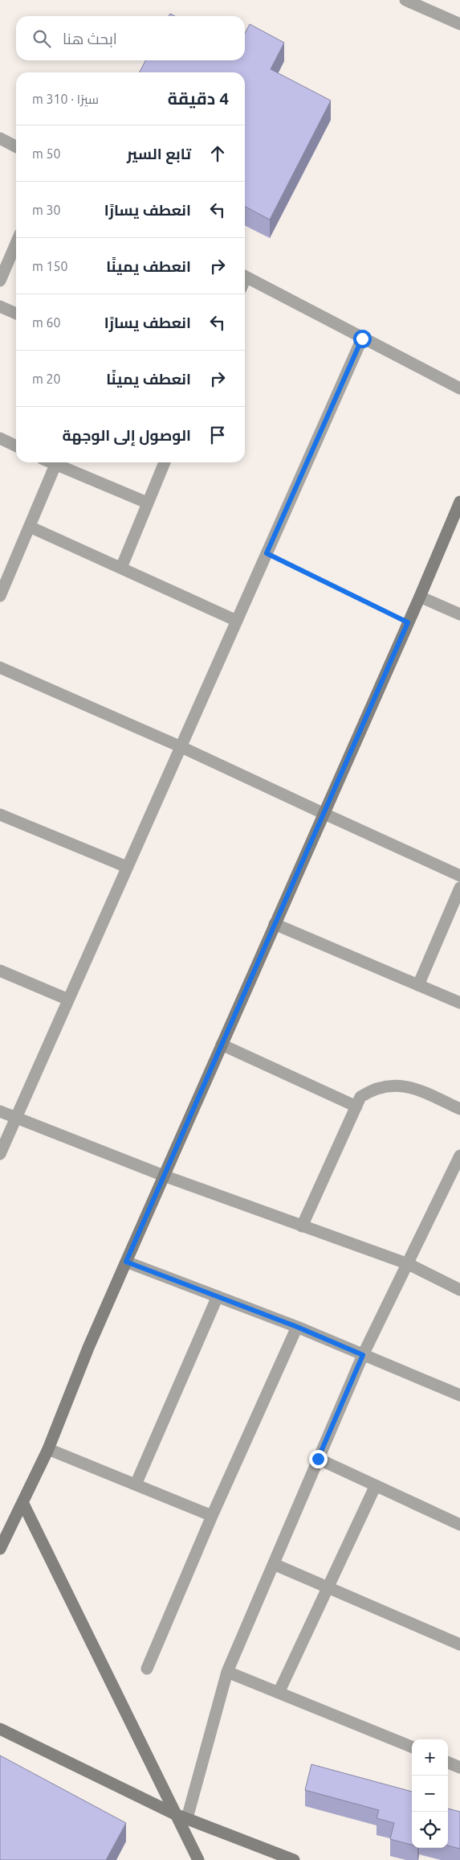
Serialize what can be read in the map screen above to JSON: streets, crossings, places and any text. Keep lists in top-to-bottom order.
{
  "page": {
    "search": "ابحث هنا",
    "heading": ["4 دقيقة", "سيرًا · 310 m"],
    "list": [
      ["تابع السير", "50 m"],
      ["انعطف يسارًا", "30 m"],
      ["انعطف يمينًا", "150 m"],
      ["انعطف يسارًا", "60 m"],
      ["انعطف يمينًا", "20 m"],
      "الوصول إلى الوجهة"
    ],
    "map_buttons": ["+", "−"]
  }
}
